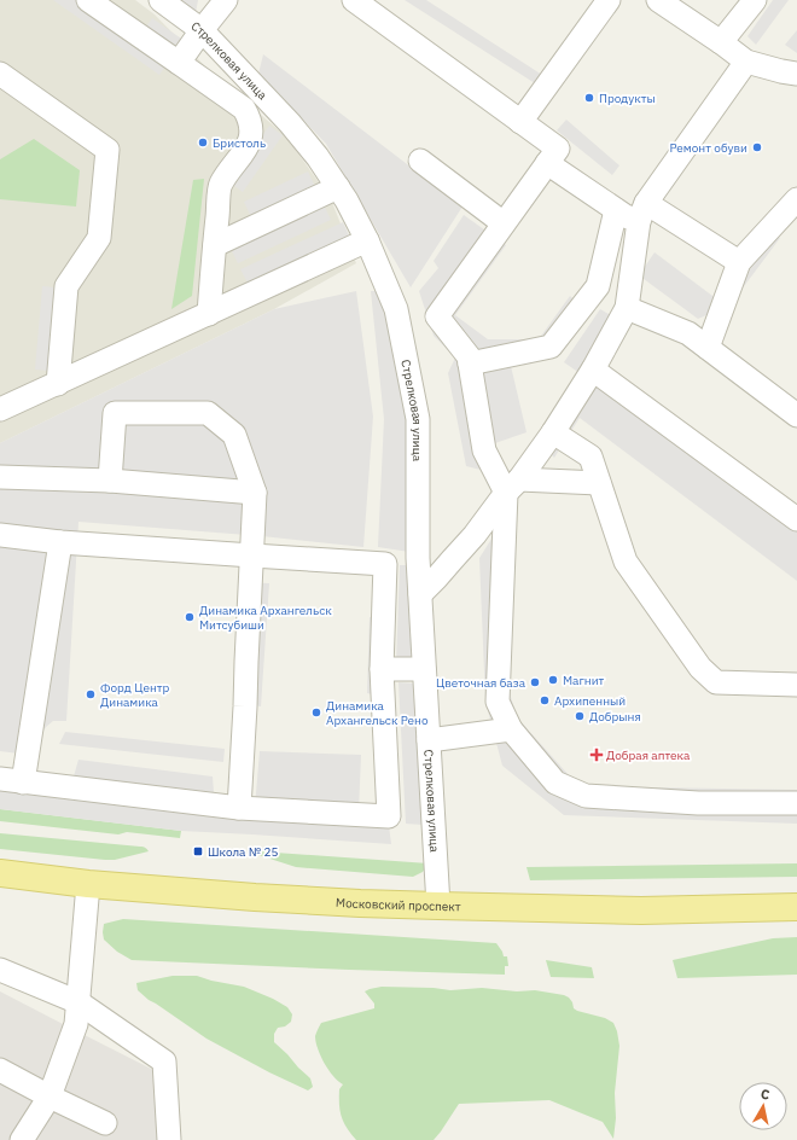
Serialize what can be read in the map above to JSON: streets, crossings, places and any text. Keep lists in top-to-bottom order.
{
  "streets": {
    "main road": ["Московский проспект"],
    "street": ["Стрелковая улица"]
  },
  "crossings": [
    ["Стрелковая улица", "Московский проспект"]
  ],
  "places": {
    "other": [
      "Продукты",
      "Бристоль",
      "Ремонт обуви",
      "Динамика Архангельск Митсубиши",
      "Магнит",
      "Цветочная база",
      "Форд Центр Динамика",
      "Архипенный",
      "Динамика Архангельск Рено",
      "Добрыня"
    ],
    "health": ["Добрая аптека"],
    "transit": ["Школа № 25"]
  },
  "north": "top"
}
